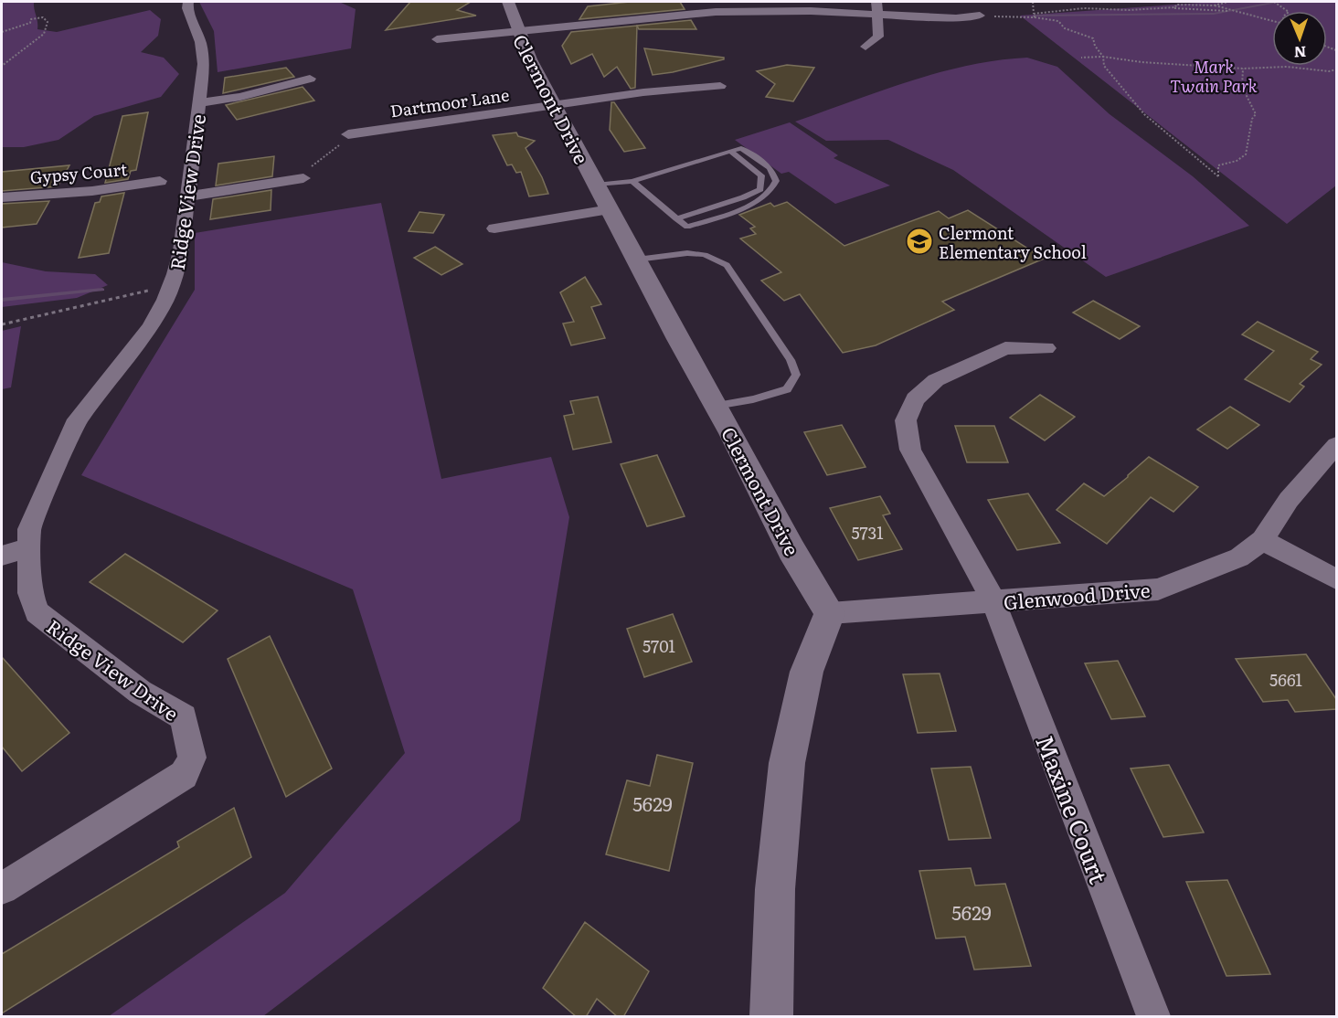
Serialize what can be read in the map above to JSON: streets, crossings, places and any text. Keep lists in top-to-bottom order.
{
  "streets": {
    "street": [
      "Clermont Drive",
      "Dartmoor Lane",
      "Gypsy Court",
      "Ridge View Drive",
      "Glenwood Drive",
      "Maxine Court"
    ]
  },
  "crossings": [
    ["Clermont Drive", "Dartmoor Lane"],
    ["Clermont Drive", "Glenwood Drive"],
    ["Glenwood Drive", "Maxine Court"]
  ],
  "parks": ["Mark Twain Park"],
  "places": {
    "school or university": ["Clermont Elementary School"]
  },
  "house_numbers": [
    "5731",
    "5701",
    "5661",
    "5629",
    "5629"
  ],
  "north": "bottom"
}
